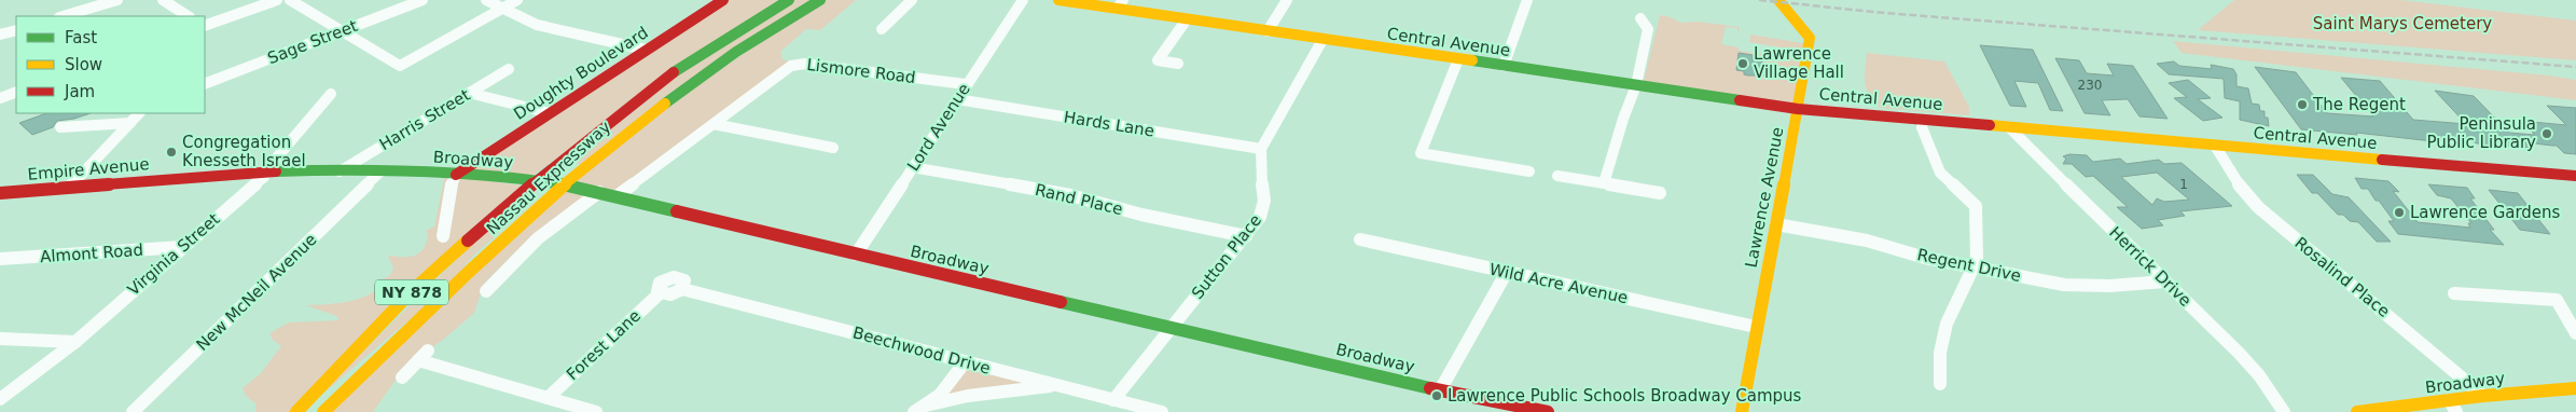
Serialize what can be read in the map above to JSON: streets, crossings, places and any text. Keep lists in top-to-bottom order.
{
  "streets": {
    "main road": [
      "Central Avenue",
      "Doughty Boulevard",
      "Broadway",
      "Empire Avenue",
      "Nassau Expressway",
      "Lawrence Avenue",
      "NY 878"
    ],
    "street": [
      "Sage Street",
      "Lismore Road",
      "Harris Street",
      "Hards Lane",
      "Lord Avenue",
      "Rand Place",
      "Almont Road",
      "Virginia Street",
      "Sutton Place",
      "Regent Drive",
      "Herrick Drive",
      "Rosalind Place",
      "Wild Acre Avenue",
      "New McNeil Avenue",
      "Forest Lane",
      "Beechwood Drive"
    ]
  },
  "crossings": [
    ["Central Avenue", "Lawrence Avenue"],
    ["Central Avenue", "Sutton Place"],
    ["Central Avenue", "Herrick Drive"],
    ["Central Avenue", "Rosalind Place"],
    ["Lismore Road", "Lord Avenue"],
    ["Lismore Road", "Broadway"],
    ["Doughty Boulevard", "Broadway"],
    ["Harris Street", "Broadway"],
    ["Harris Street", "Empire Avenue"],
    ["Hards Lane", "Lord Avenue"],
    ["Hards Lane", "Sutton Place"],
    ["Lord Avenue", "Broadway"],
    ["Lord Avenue", "Rand Place"],
    ["Broadway", "Empire Avenue"],
    ["Broadway", "Nassau Expressway"],
    ["Broadway", "Sutton Place"],
    ["Broadway", "Rosalind Place"],
    ["Broadway", "New McNeil Avenue"],
    ["Empire Avenue", "Virginia Street"],
    ["Lawrence Avenue", "Regent Drive"],
    ["Lawrence Avenue", "Wild Acre Avenue"],
    ["Rand Place", "Sutton Place"],
    ["Almont Road", "Virginia Street"],
    ["Sutton Place", "Beechwood Drive"],
    ["Regent Drive", "Herrick Drive"],
    ["Forest Lane", "Beechwood Drive"]
  ],
  "parks": ["Saint Marys Cemetery"],
  "places": [
    "Lawrence Village Hall",
    "The Regent",
    "Peninsula Public Library",
    "Congregation Knesseth Israel",
    "Lawrence Gardens",
    "Lawrence Public Schools Broadway Campus"
  ],
  "house_numbers": ["230", "1"],
  "legend": ["Fast", "Slow", "Jam"]
}
